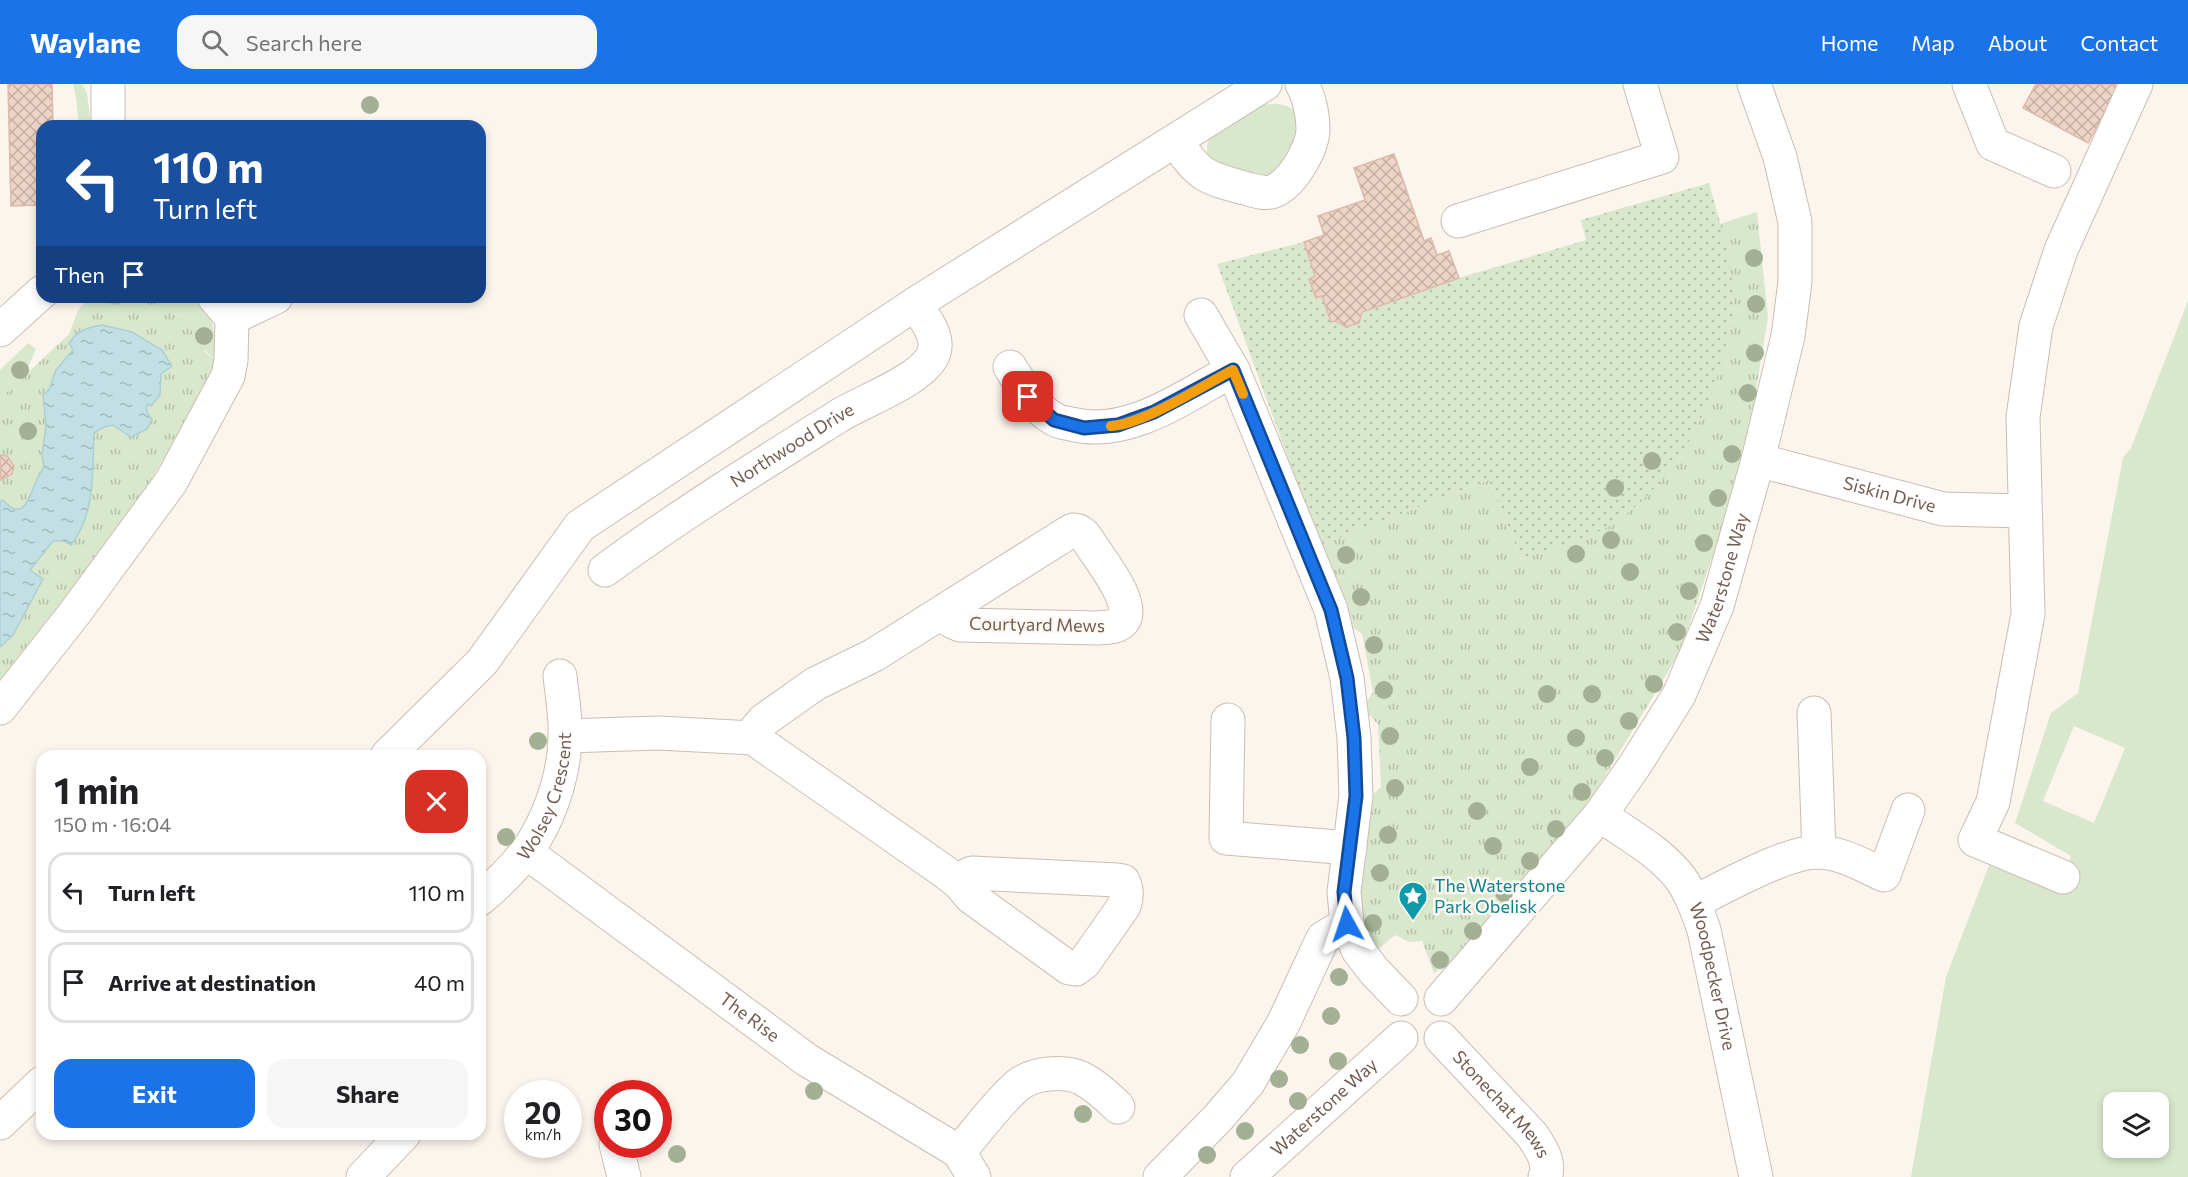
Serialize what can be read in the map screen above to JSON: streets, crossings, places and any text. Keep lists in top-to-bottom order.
{
  "streets": {
    "street": [
      "Northwood Drive",
      "Siskin Drive",
      "Waterstone Way",
      "Courtyard Mews",
      "Wolsey Crescent",
      "Woodpecker Drive",
      "The Rise",
      "Stonechat Mews"
    ]
  },
  "crossings": [
    ["Siskin Drive", "Waterstone Way"],
    ["Waterstone Way", "Woodpecker Drive"],
    ["Waterstone Way", "Stonechat Mews"],
    ["Wolsey Crescent", "The Rise"]
  ],
  "places": {
    "place": ["The Waterstone Park Obelisk"]
  },
  "page": {
    "header": "Waylane",
    "search": "Search here",
    "nav": [
      "Home",
      "Map",
      "About",
      "Contact"
    ],
    "turn": ["110 m", "Turn left"],
    "then": "Then",
    "heading": ["1 min", "150 m · 16:04"],
    "list": [
      {
        "name": "Turn left",
        "value": "110 m"
      },
      {
        "name": "Arrive at destination",
        "value": "40 m"
      }
    ],
    "buttons": ["Exit", "Share"],
    "speed": "20 km/h",
    "limit": "30"
  }
}
